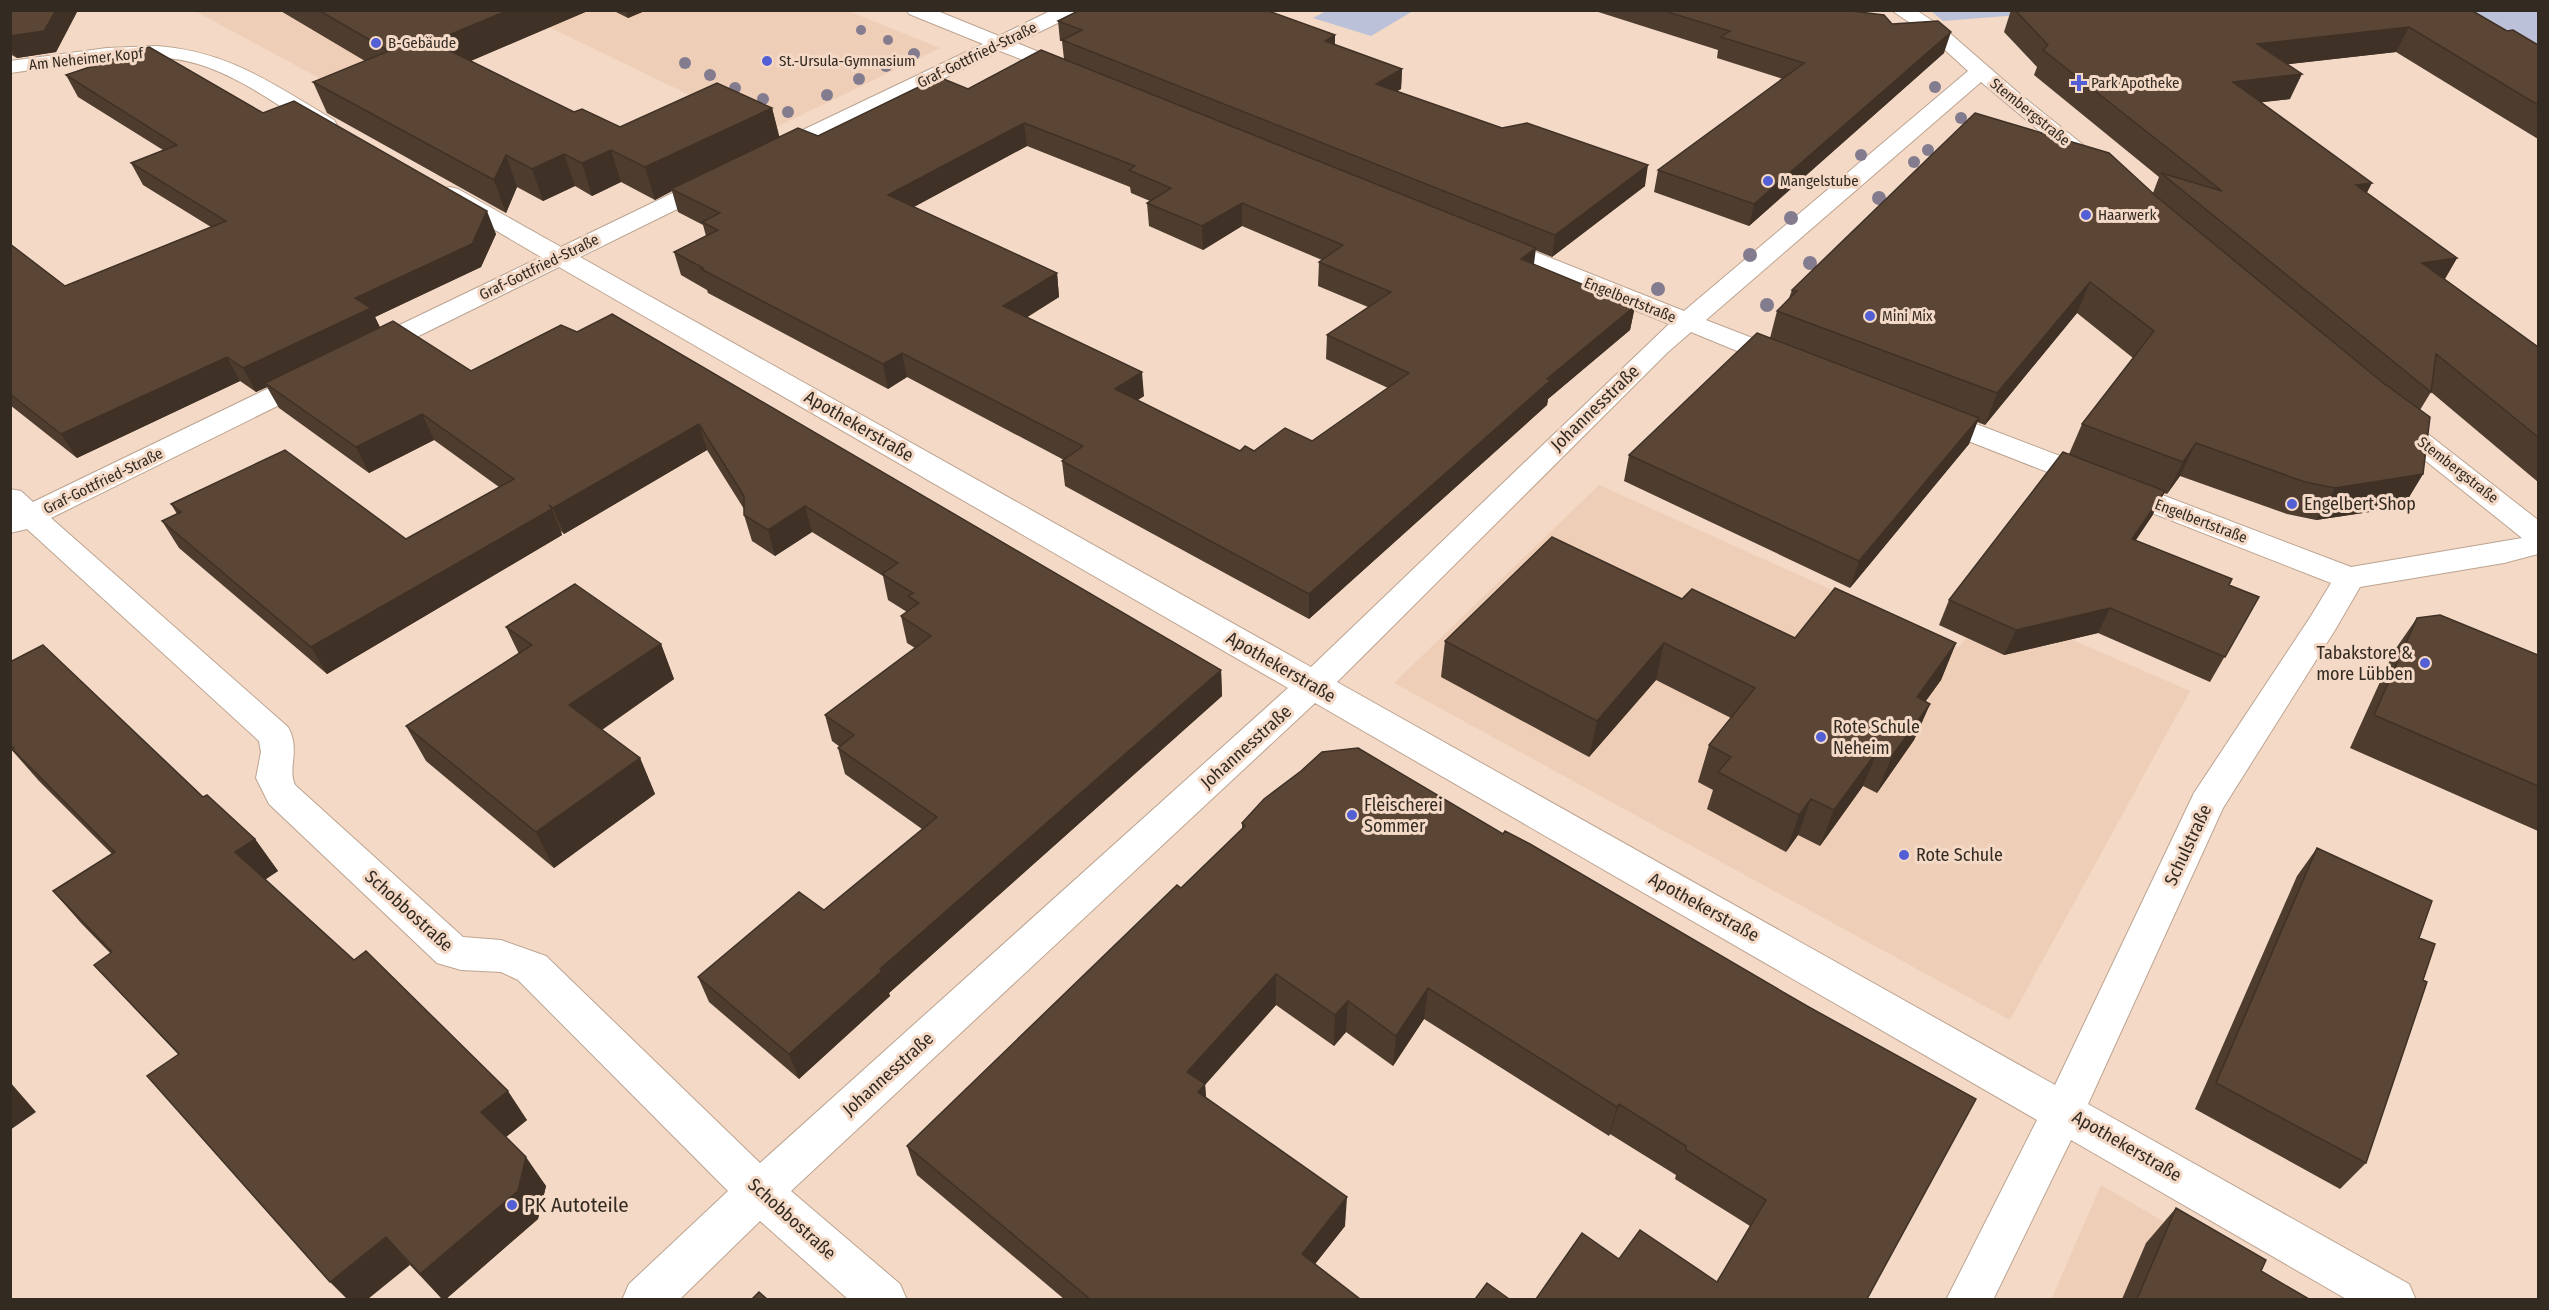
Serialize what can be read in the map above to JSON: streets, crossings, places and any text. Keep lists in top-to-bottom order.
{
  "streets": {
    "street": [
      "Graf-Gottfried-Straße",
      "Am Neheimer Kopf",
      "Stembergstraße",
      "Engelbertstraße",
      "Johannesstraße",
      "Apothekerstraße",
      "Schulstraße",
      "Schobbostraße"
    ]
  },
  "crossings": [
    ["Graf-Gottfried-Straße", "Apothekerstraße"],
    ["Graf-Gottfried-Straße", "Schobbostraße"],
    ["Stembergstraße", "Johannesstraße"],
    ["Engelbertstraße", "Johannesstraße"],
    ["Engelbertstraße", "Schulstraße"],
    ["Johannesstraße", "Apothekerstraße"],
    ["Johannesstraße", "Schobbostraße"],
    ["Apothekerstraße", "Schulstraße"]
  ],
  "places": {
    "other": [
      "B-Gebäude",
      "St.-Ursula-Gymnasium",
      "Mangelstube",
      "Haarwerk",
      "Mini Mix",
      "Engelbert Shop",
      "Tabakstore & more Lübben",
      "Rote Schule Neheim",
      "Fleischerei Sommer",
      "Rote Schule",
      "PK Autoteile"
    ],
    "health": ["Park Apotheke"]
  }
}
